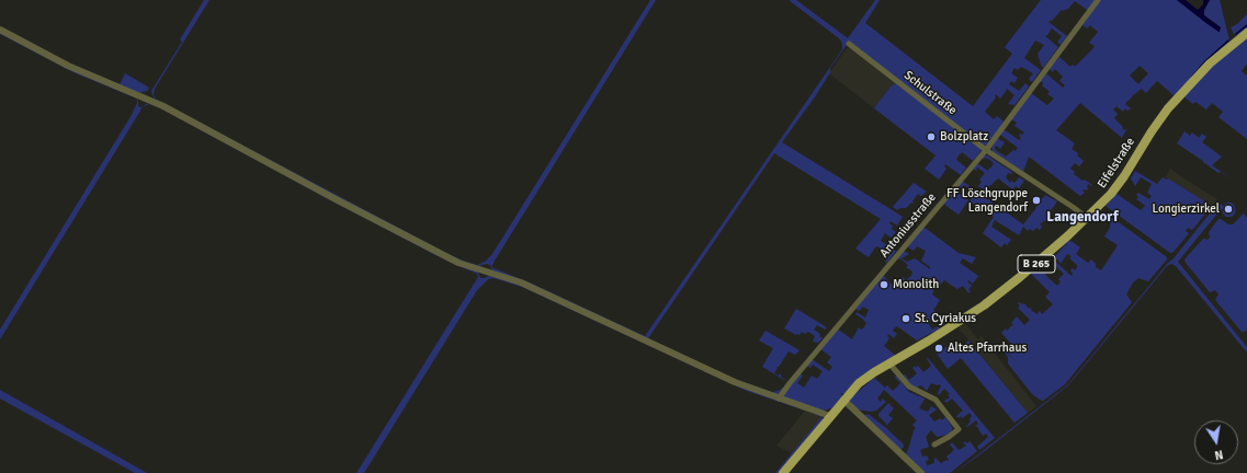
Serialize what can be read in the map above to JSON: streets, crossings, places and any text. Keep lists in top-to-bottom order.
{
  "streets": {
    "main road": ["Eifelstraße", "B 265"],
    "street": ["Schulstraße", "Antoniusstraße"]
  },
  "crossings": [
    ["Schulstraße", "Eifelstraße"],
    ["Schulstraße", "Antoniusstraße"],
    ["Eifelstraße", "B 265"]
  ],
  "districts": ["Langendorf"],
  "places": [
    "Bolzplatz",
    "FF Löschgruppe Langendorf",
    "Longierzirkel",
    "Monolith",
    "St. Cyriakus",
    "Altes Pfarrhaus"
  ],
  "north": "bottom"
}
